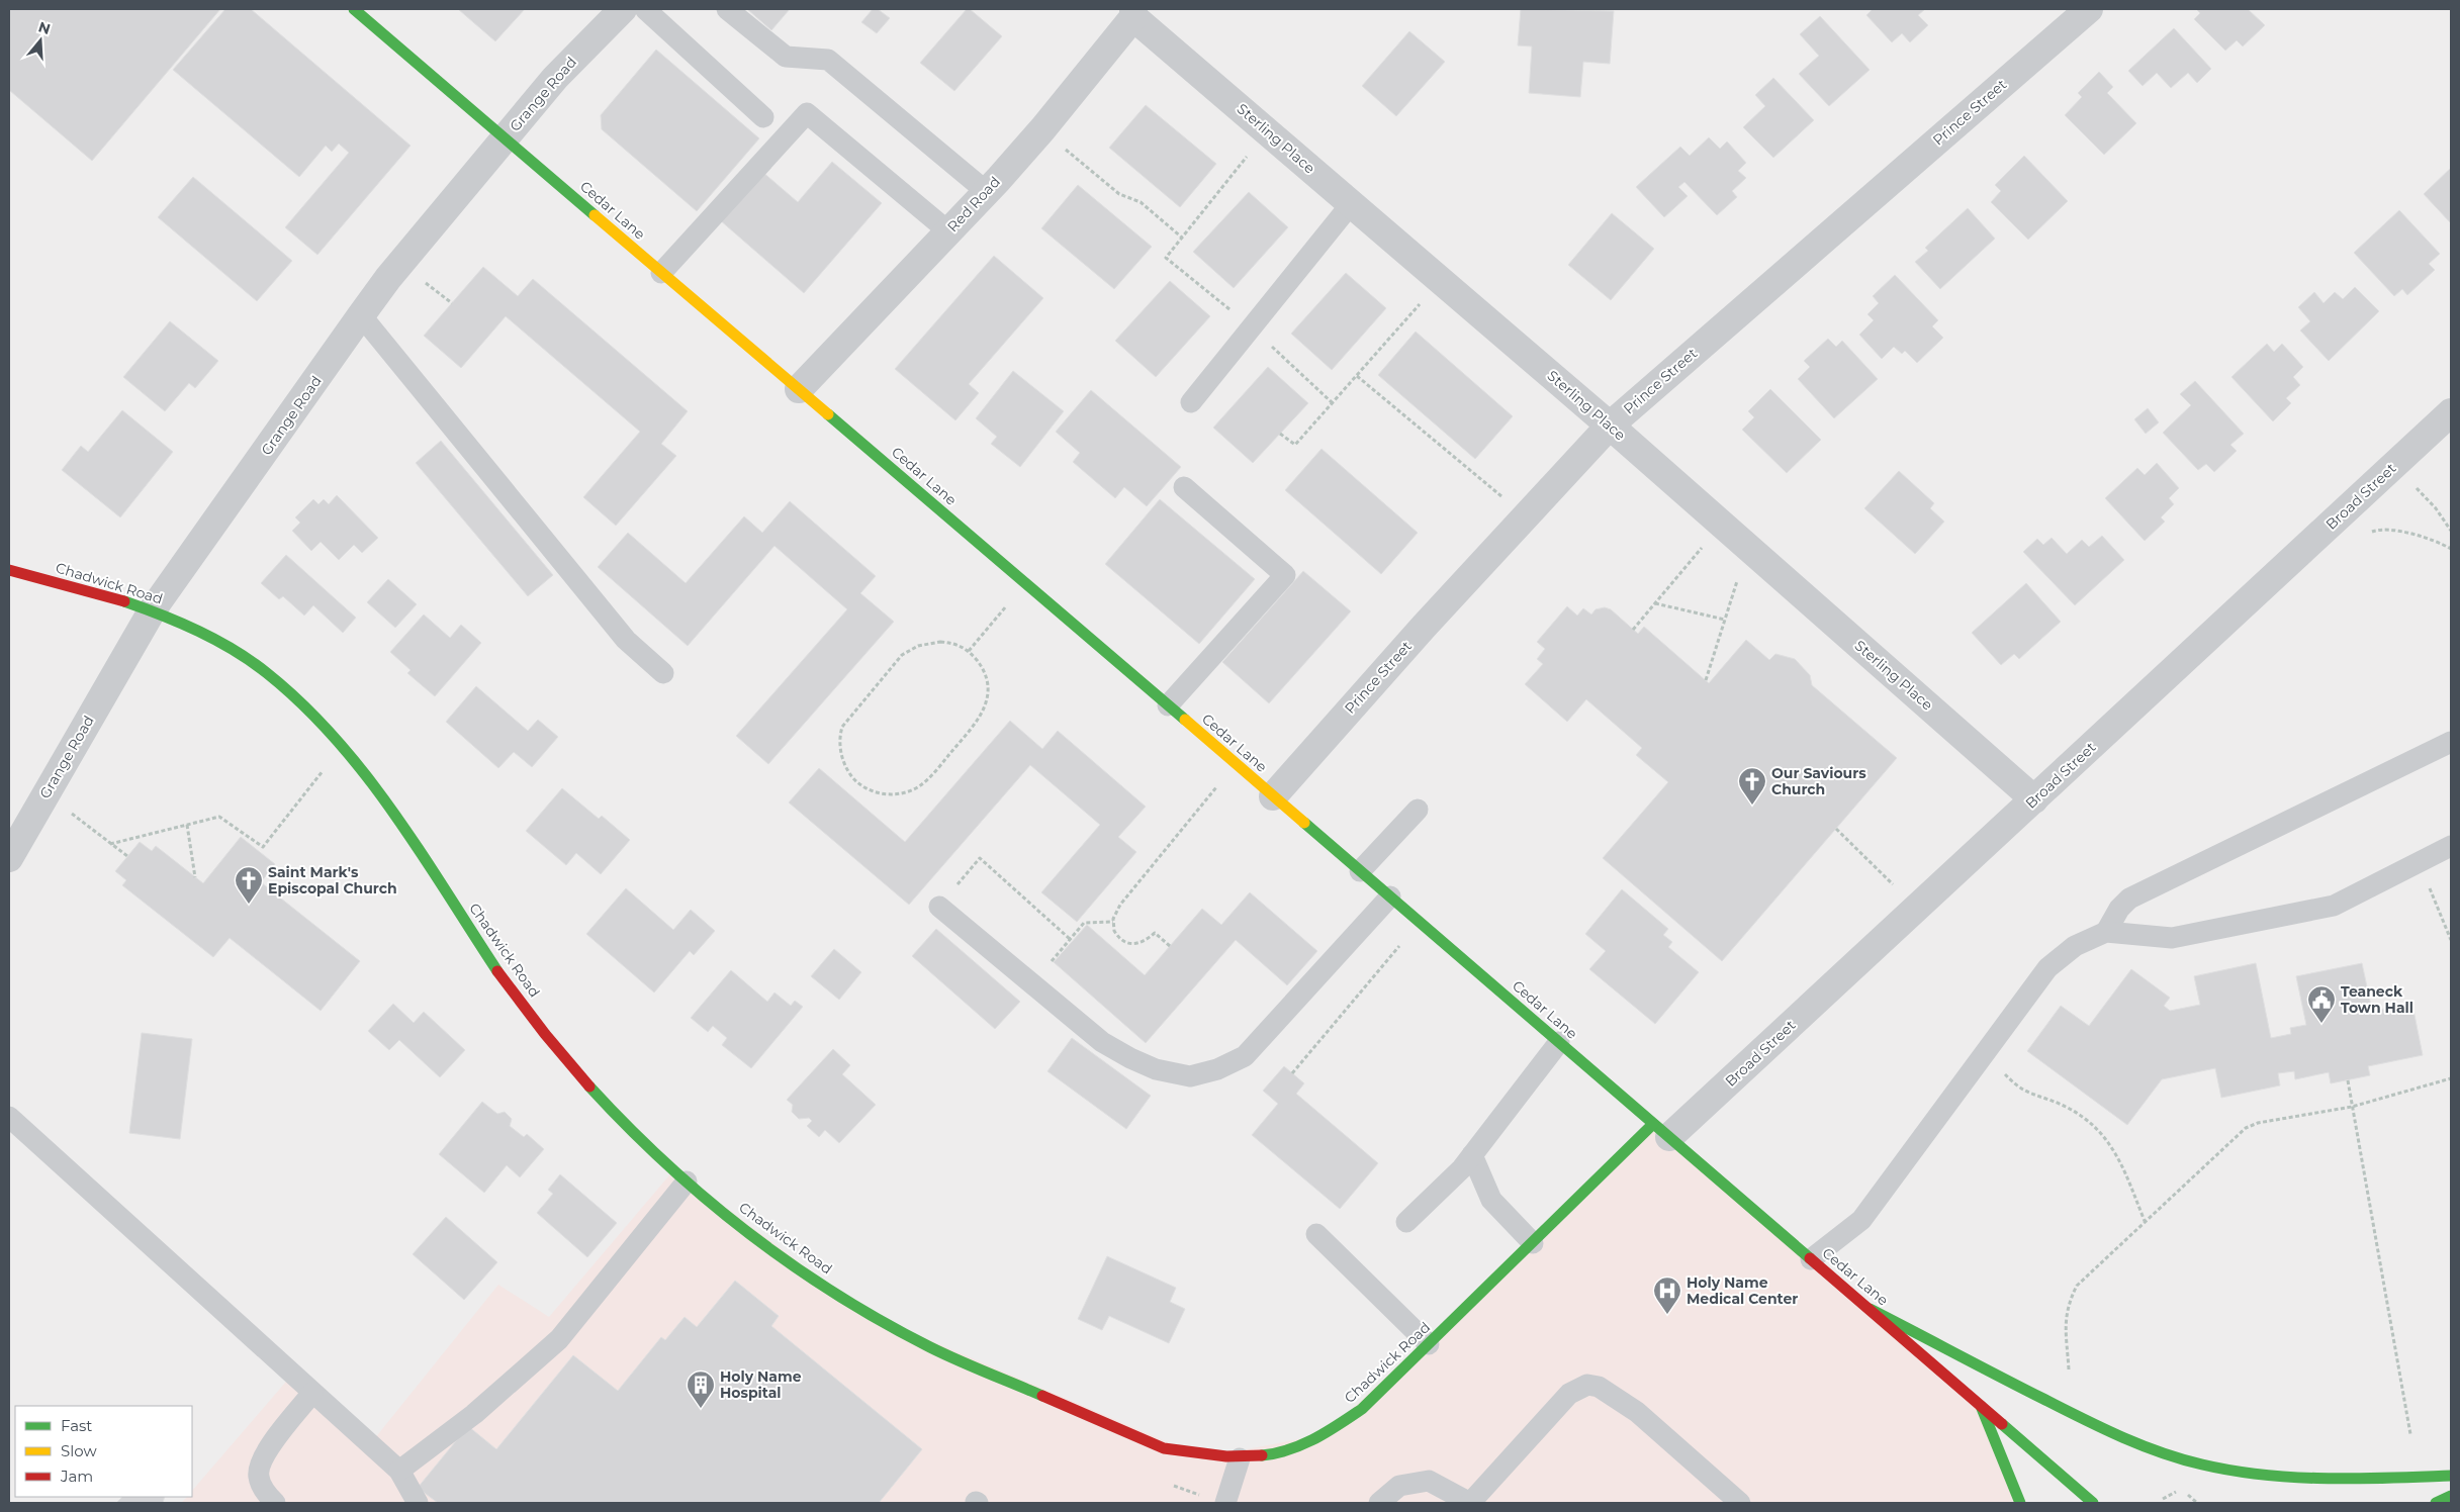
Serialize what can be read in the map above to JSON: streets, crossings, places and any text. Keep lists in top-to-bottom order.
{
  "streets": {
    "main road": ["Cedar Lane", "Chadwick Road"],
    "street": [
      "Grange Road",
      "Prince Street",
      "Sterling Place",
      "Red Road",
      "Broad Street"
    ]
  },
  "crossings": [
    ["Grange Road", "Cedar Lane"],
    ["Grange Road", "Chadwick Road"],
    ["Prince Street", "Sterling Place"],
    ["Prince Street", "Cedar Lane"],
    ["Sterling Place", "Red Road"],
    ["Sterling Place", "Broad Street"],
    ["Red Road", "Cedar Lane"],
    ["Cedar Lane", "Broad Street"],
    ["Cedar Lane", "Chadwick Road"],
    ["Broad Street", "Chadwick Road"]
  ],
  "places": {
    "church": ["Our Saviours Church", "Saint Mark's Episcopal Church"],
    "public building": ["Teaneck Town Hall"],
    "hospital": ["Holy Name Medical Center"],
    "building": ["Holy Name Hospital"]
  },
  "legend": ["Fast", "Slow", "Jam"],
  "north": "top"
}
